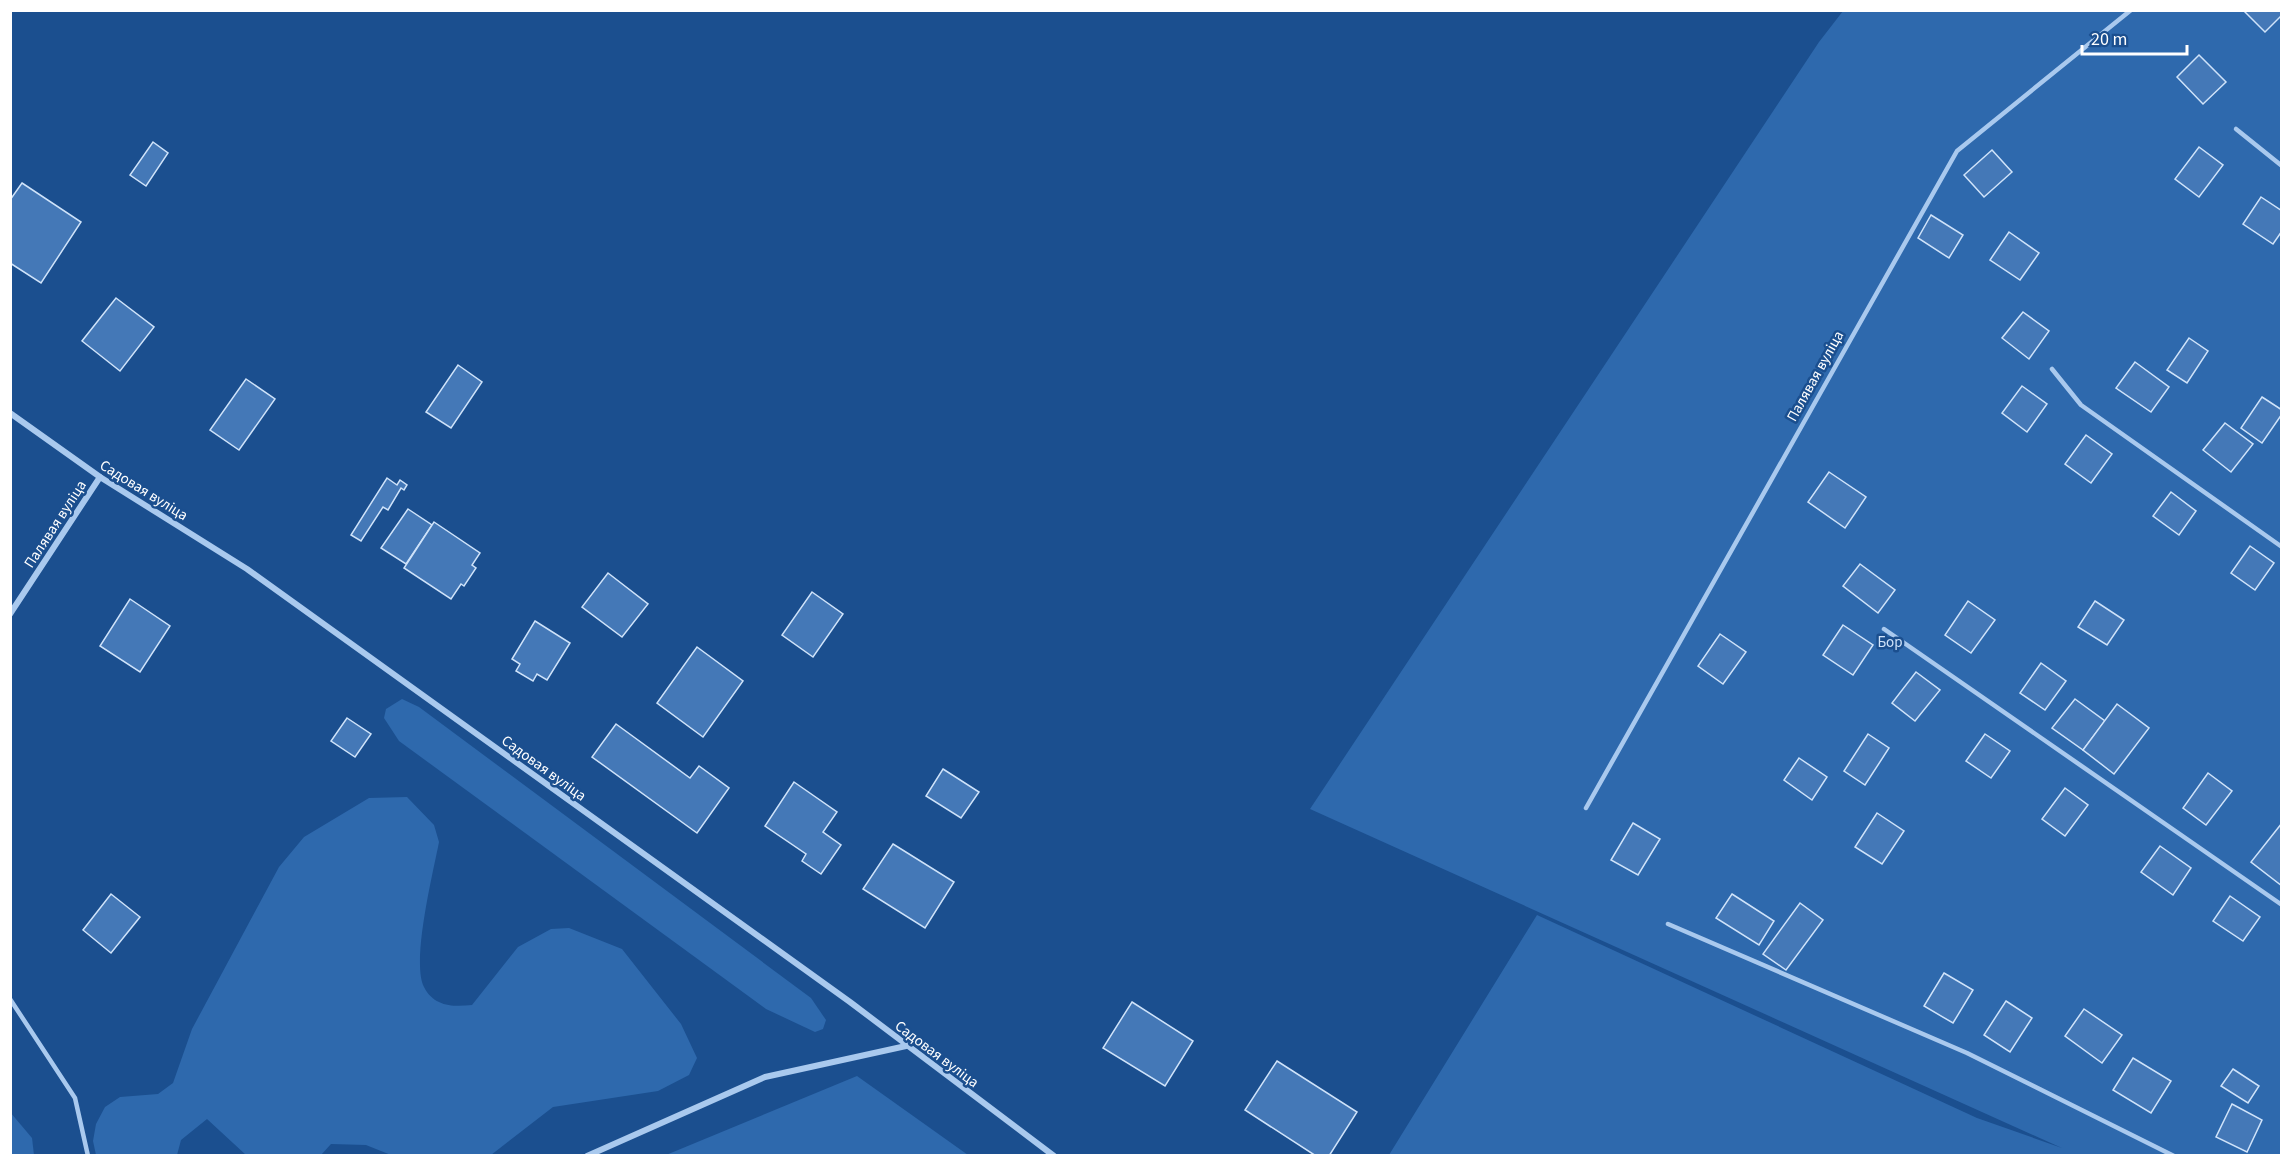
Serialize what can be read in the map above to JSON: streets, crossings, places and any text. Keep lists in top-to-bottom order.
{
  "streets": {
    "street": ["Палявая вуліца", "Садовая вуліца"]
  },
  "crossings": [
    ["Палявая вуліца", "Садовая вуліца"]
  ],
  "parks": ["Бор"],
  "scale_bar": "20 m"
}
